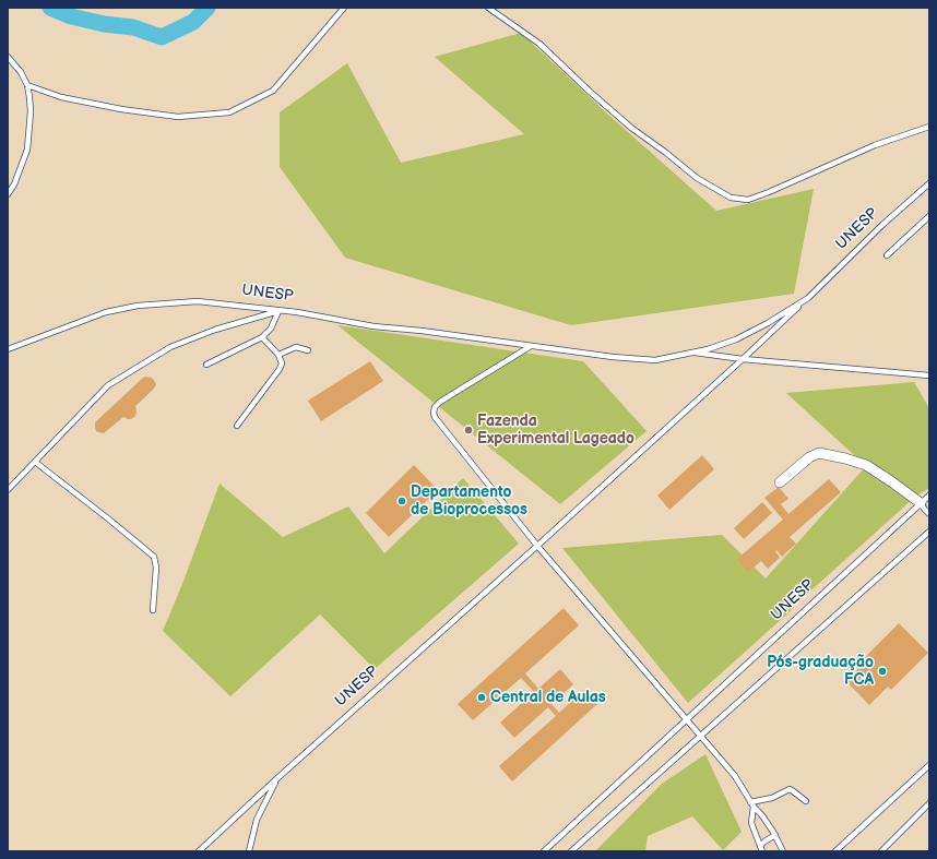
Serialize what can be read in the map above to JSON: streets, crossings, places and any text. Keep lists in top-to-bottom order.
{
  "streets": {
    "lane": ["UNESP"]
  },
  "places": [
    "Fazenda Experimental Lageado",
    "Departamento de Bioprocessos",
    "Pós-graduação FCA",
    "Central de Aulas"
  ]
}
